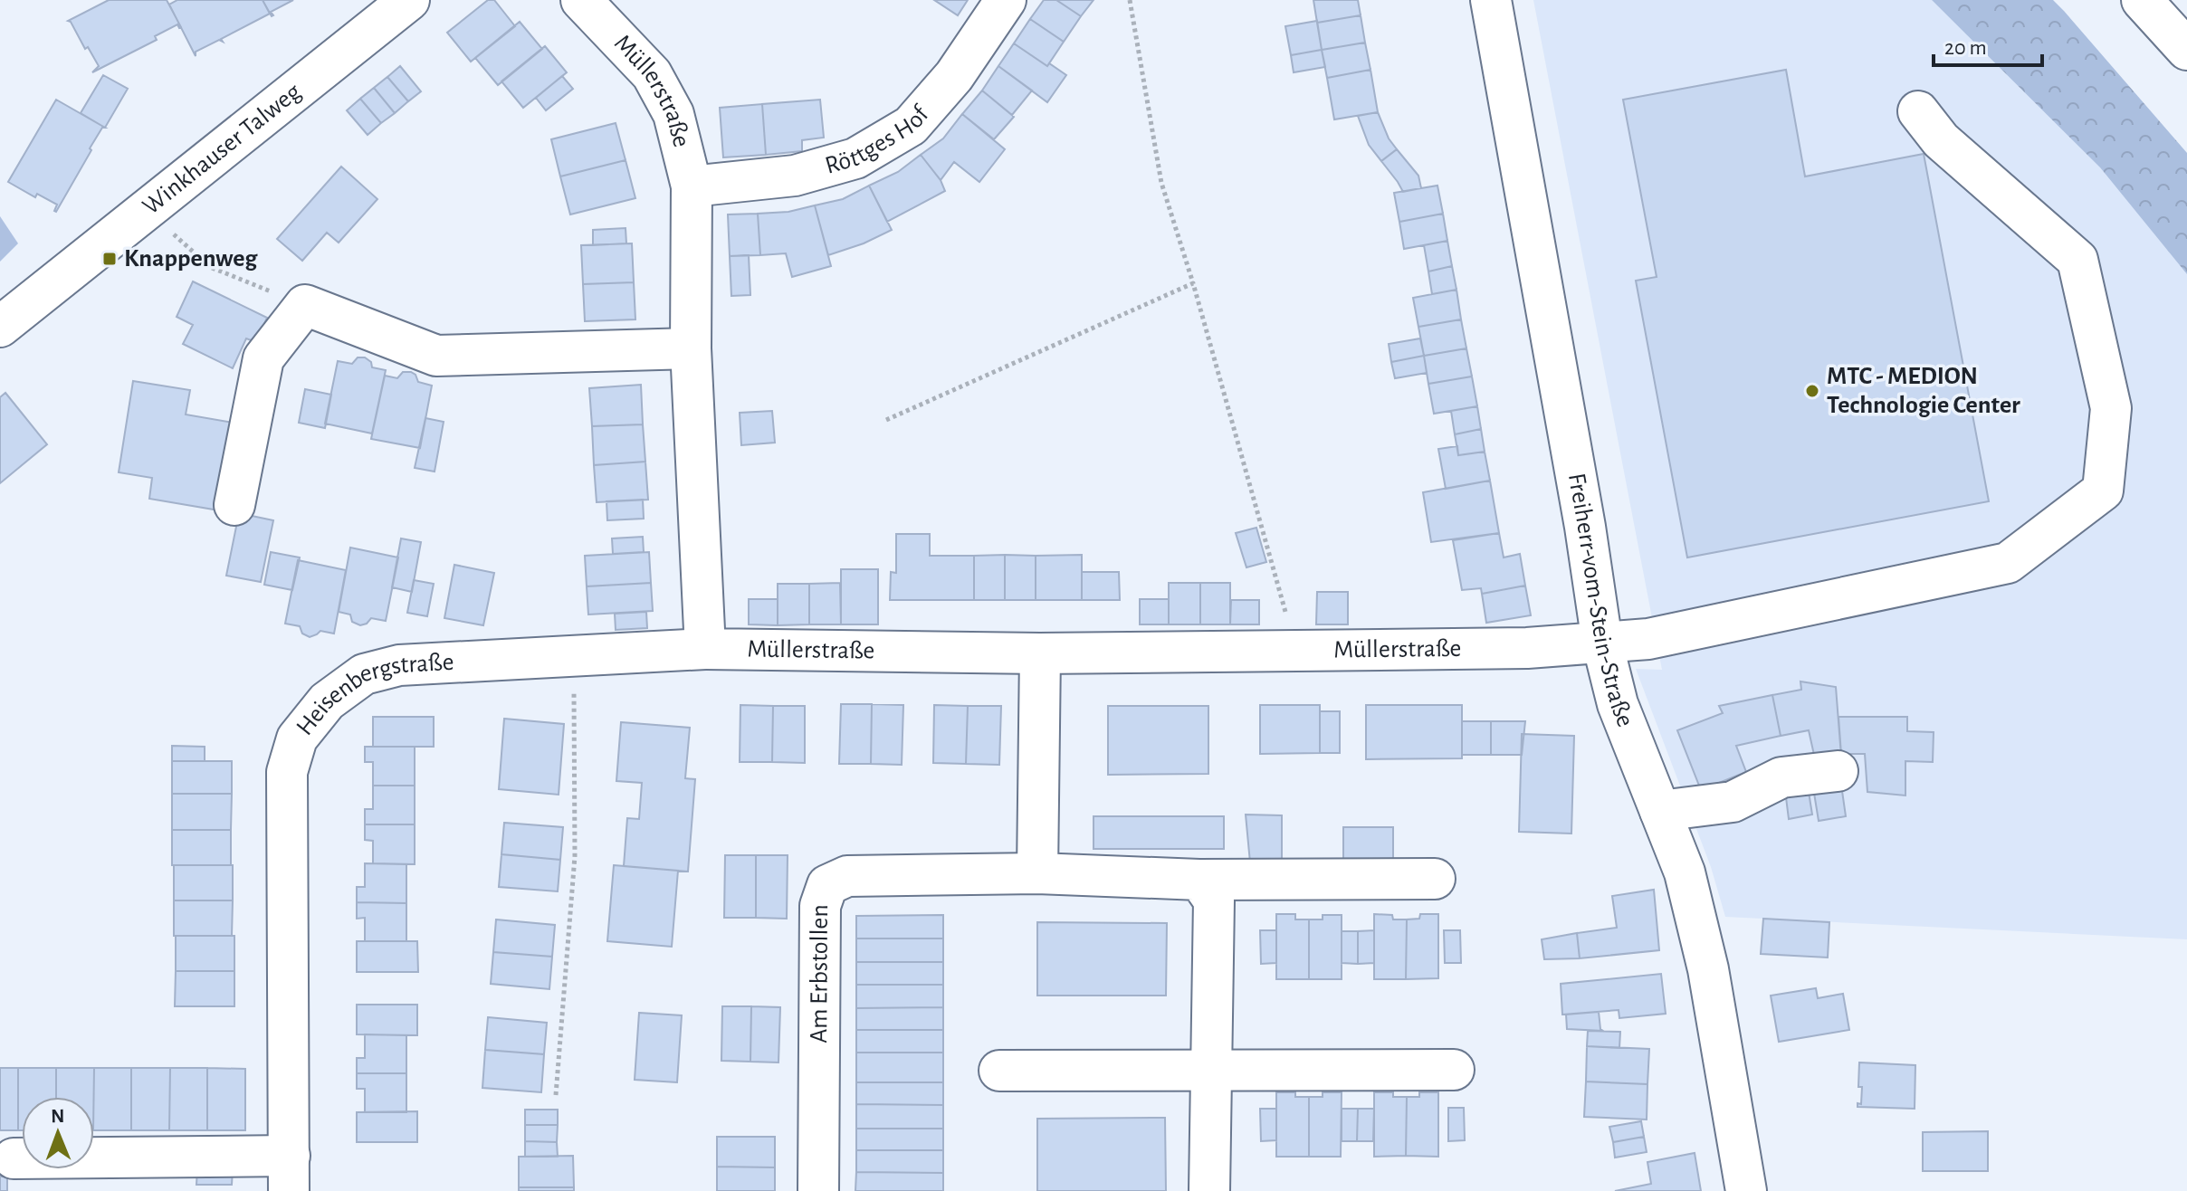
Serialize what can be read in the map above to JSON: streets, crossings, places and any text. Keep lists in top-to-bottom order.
{
  "streets": {
    "main road": [
      "Müllerstraße",
      "Röttges Hof",
      "Winkhauser Talweg",
      "Freiherr-vom-Stein-Straße",
      "Heisenbergstraße",
      "Am Erbstollen"
    ]
  },
  "crossings": [
    ["Müllerstraße", "Röttges Hof"],
    ["Müllerstraße", "Freiherr-vom-Stein-Straße"],
    ["Müllerstraße", "Heisenbergstraße"]
  ],
  "places": {
    "transit": ["Knappenweg"],
    "other": ["MTC - MEDION Technologie Center"]
  },
  "scale_bar": "20 m",
  "north": "top"
}
